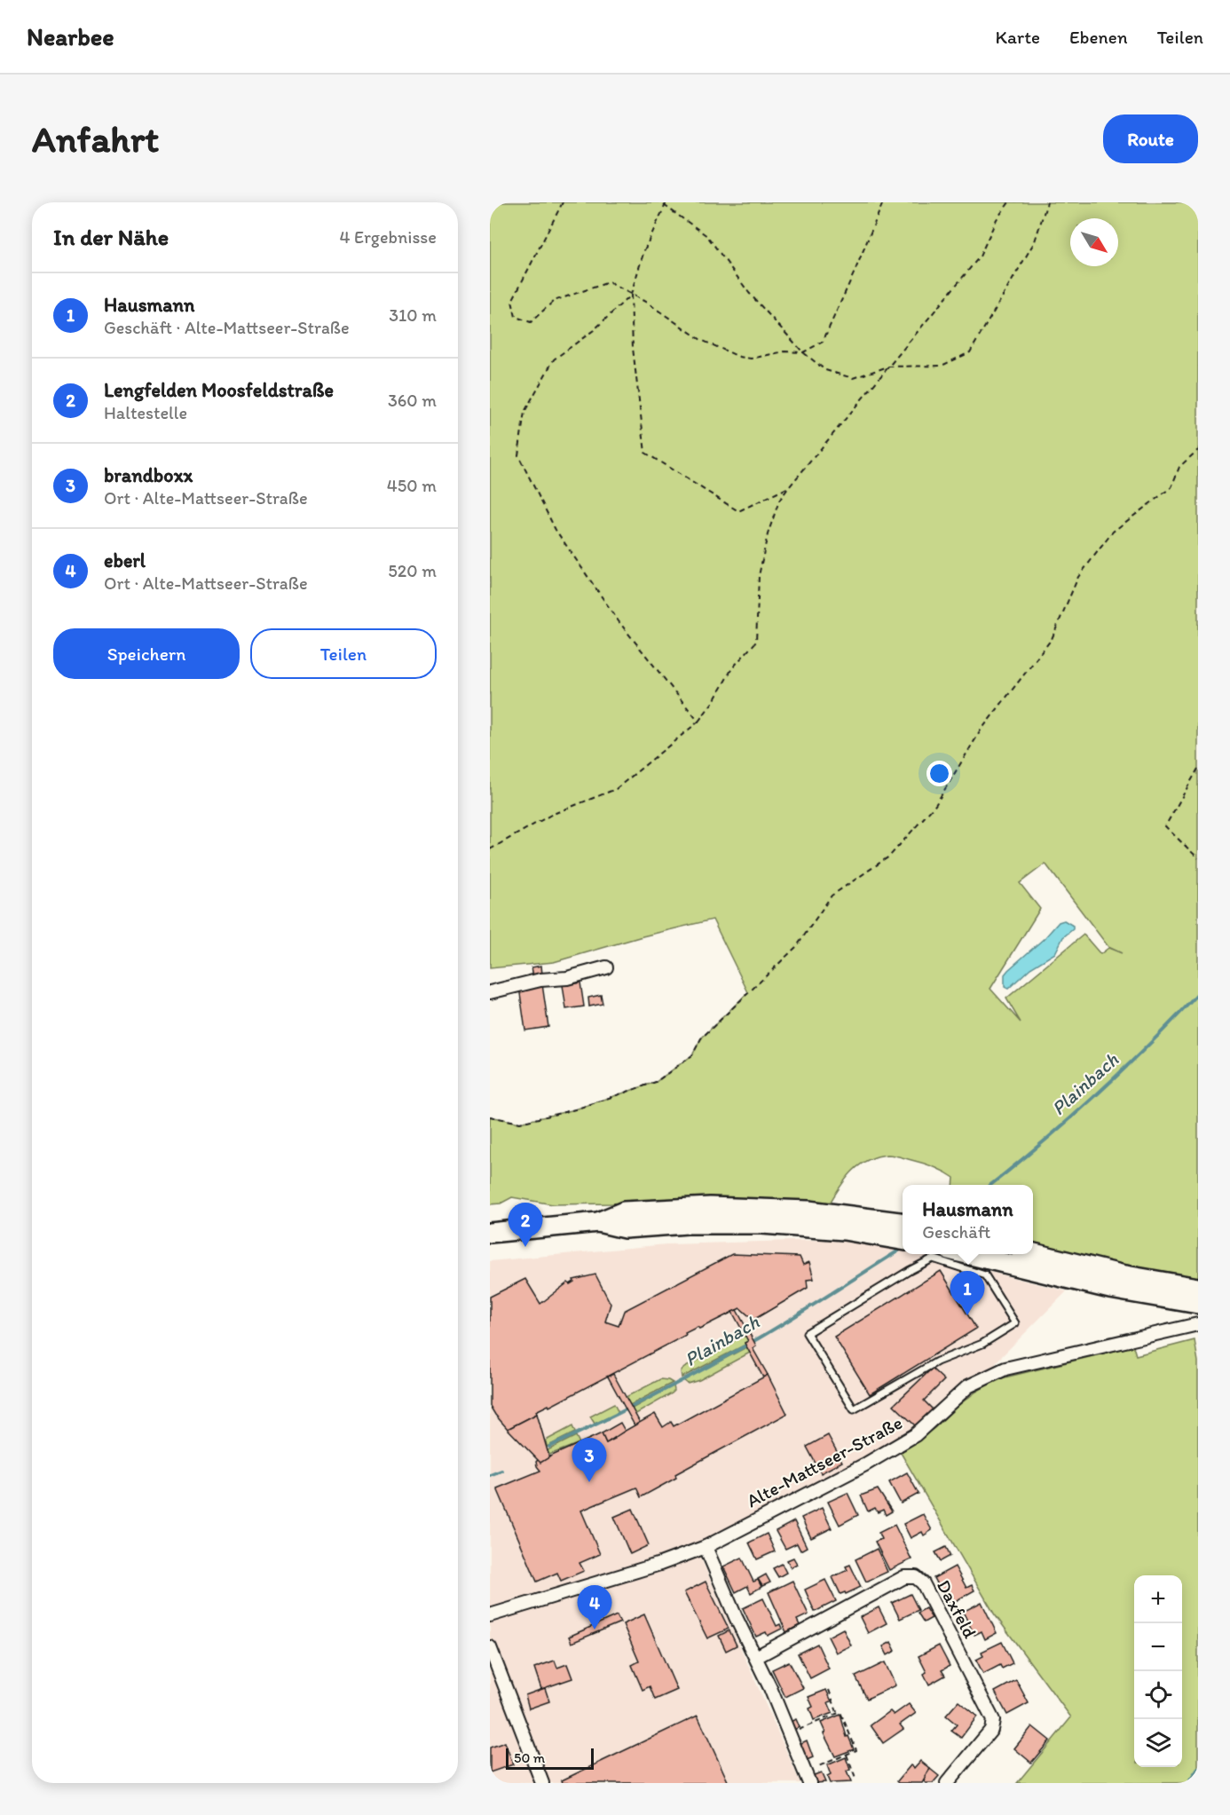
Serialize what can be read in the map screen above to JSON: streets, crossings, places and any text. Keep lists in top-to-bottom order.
{
  "streets": {
    "street": ["Alte-Mattseer-Straße", "Daxfeld"]
  },
  "water": ["Plainbach"],
  "scale_bar": "50 m",
  "north": "bottom right",
  "page": {
    "header": "Nearbee",
    "nav": ["Karte", "Ebenen", "Teilen"],
    "buttons": [
      "Route",
      ["Speichern", "Teilen"]
    ],
    "title": "Anfahrt",
    "heading": ["In der Nähe", "4 Ergebnisse"],
    "list": [
      {
        "mark": "1",
        "name": "Hausmann",
        "note": "Geschäft · Alte-Mattseer-Straße",
        "value": "310 m"
      },
      {
        "mark": "2",
        "name": "Lengfelden Moosfeldstraße",
        "note": "Haltestelle",
        "value": "360 m"
      },
      {
        "mark": "3",
        "name": "brandboxx",
        "note": "Ort · Alte-Mattseer-Straße",
        "value": "450 m"
      },
      {
        "mark": "4",
        "name": "eberl",
        "note": "Ort · Alte-Mattseer-Straße",
        "value": "520 m"
      }
    ],
    "popup": ["Hausmann", "Geschäft"],
    "pins": [
      "2",
      "1",
      "3",
      "4"
    ],
    "map_buttons": ["+", "−"],
    "scale": "50 m"
  }
}
